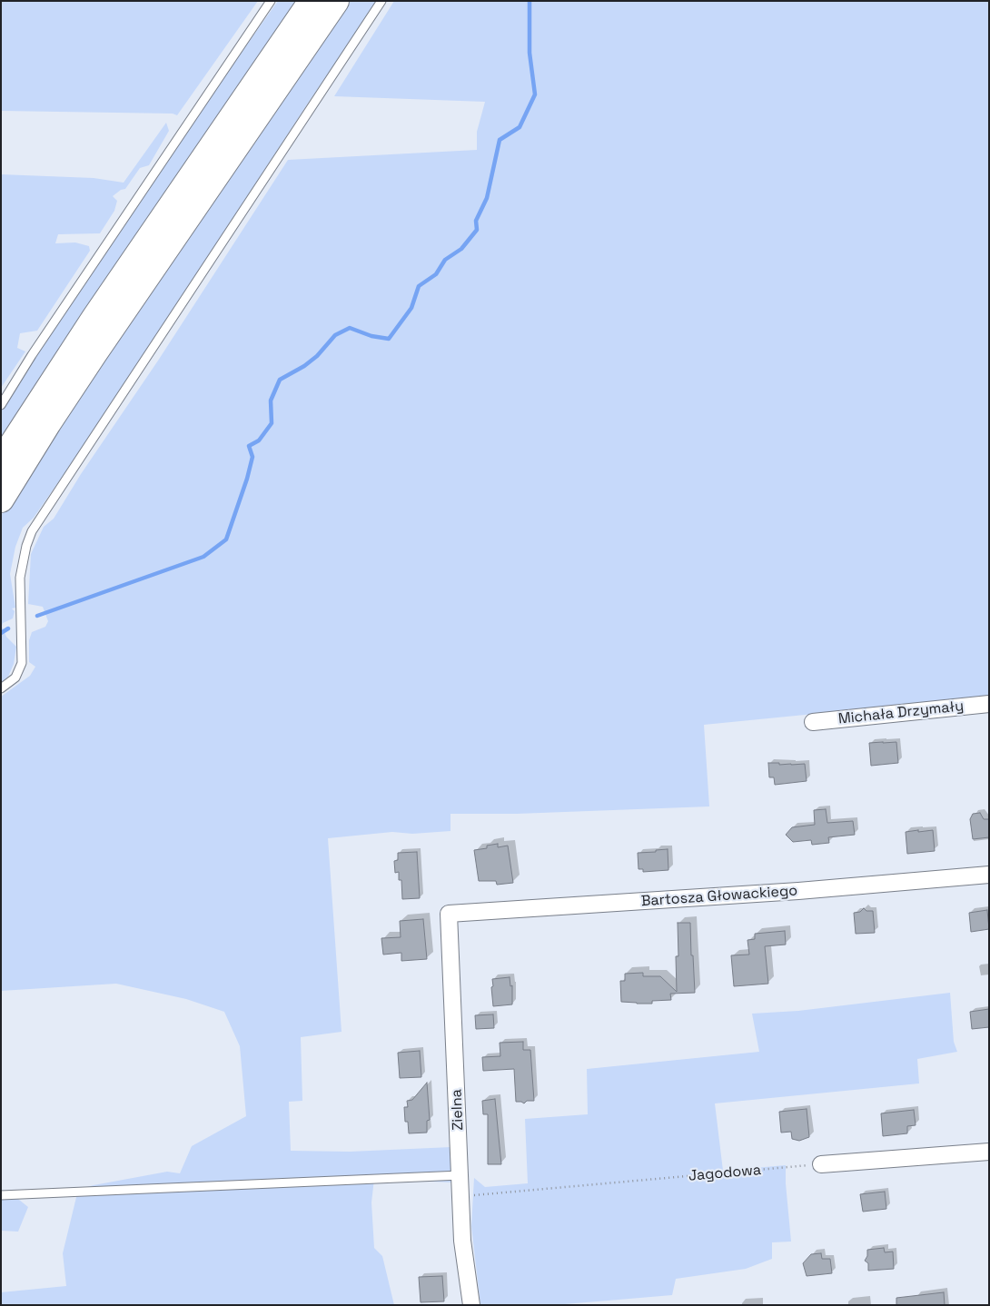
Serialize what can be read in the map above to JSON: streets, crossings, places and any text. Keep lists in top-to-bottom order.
{
  "streets": {
    "street": ["Michała Drzymały", "Bartosza Głowackiego", "Zielna"],
    "path": ["Jagodowa"]
  },
  "crossings": [
    ["Bartosza Głowackiego", "Zielna"],
    ["Zielna", "Jagodowa"]
  ]
}
